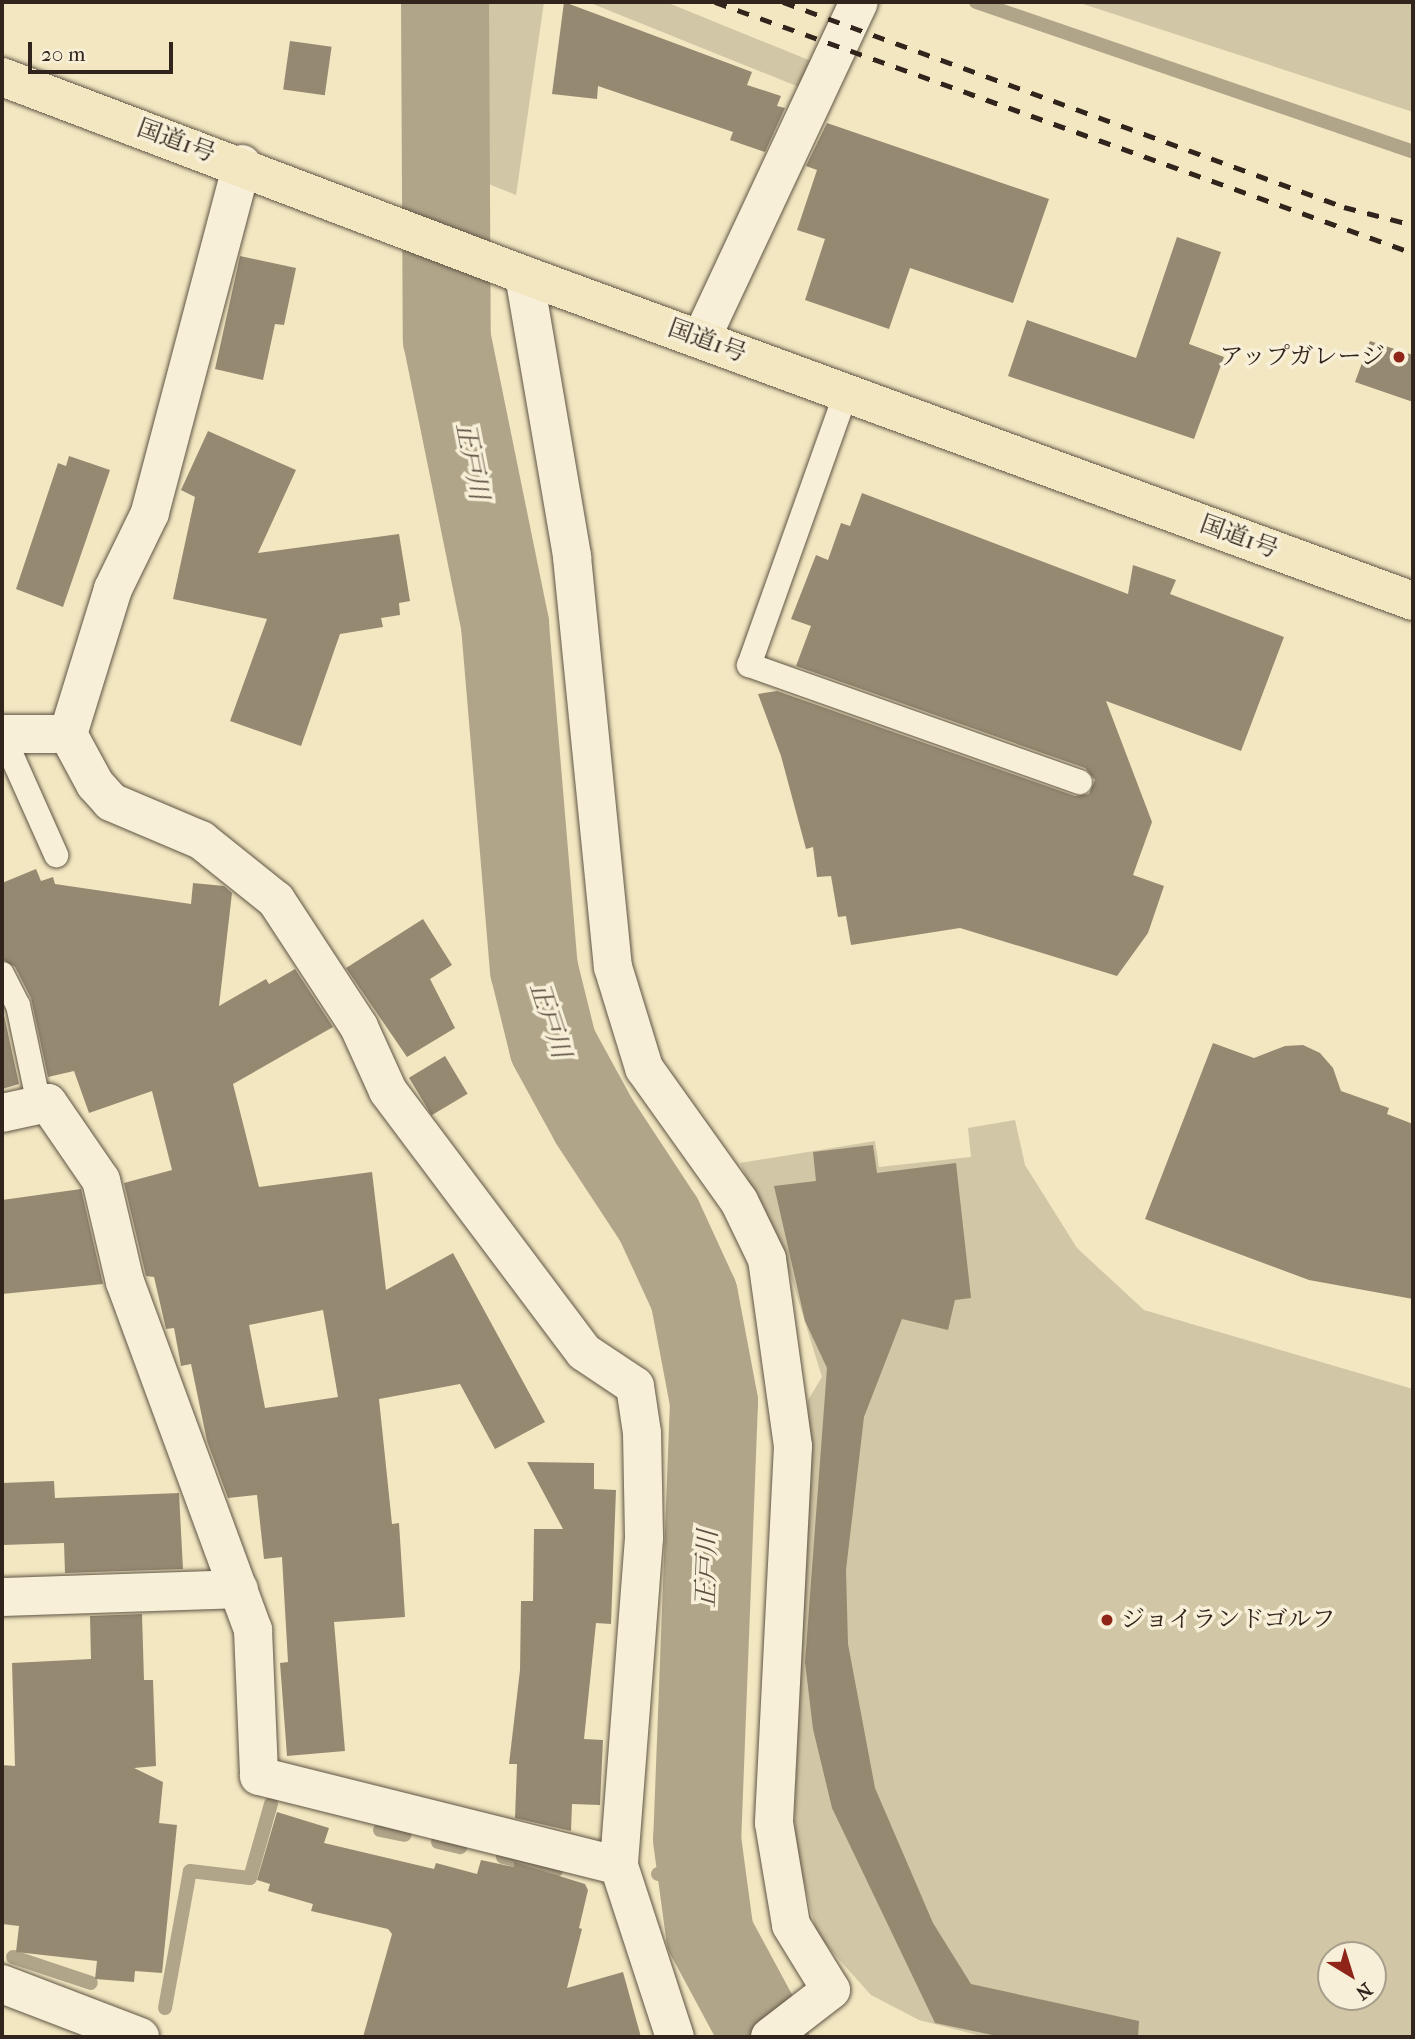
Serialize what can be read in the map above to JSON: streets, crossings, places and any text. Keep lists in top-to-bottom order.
{
  "streets": {
    "highway": ["国道1号"]
  },
  "water": ["正戸川"],
  "places": ["アップガレージ", "ジョイランドゴルフ"],
  "scale_bar": "20 m",
  "north": "bottom right"
}
